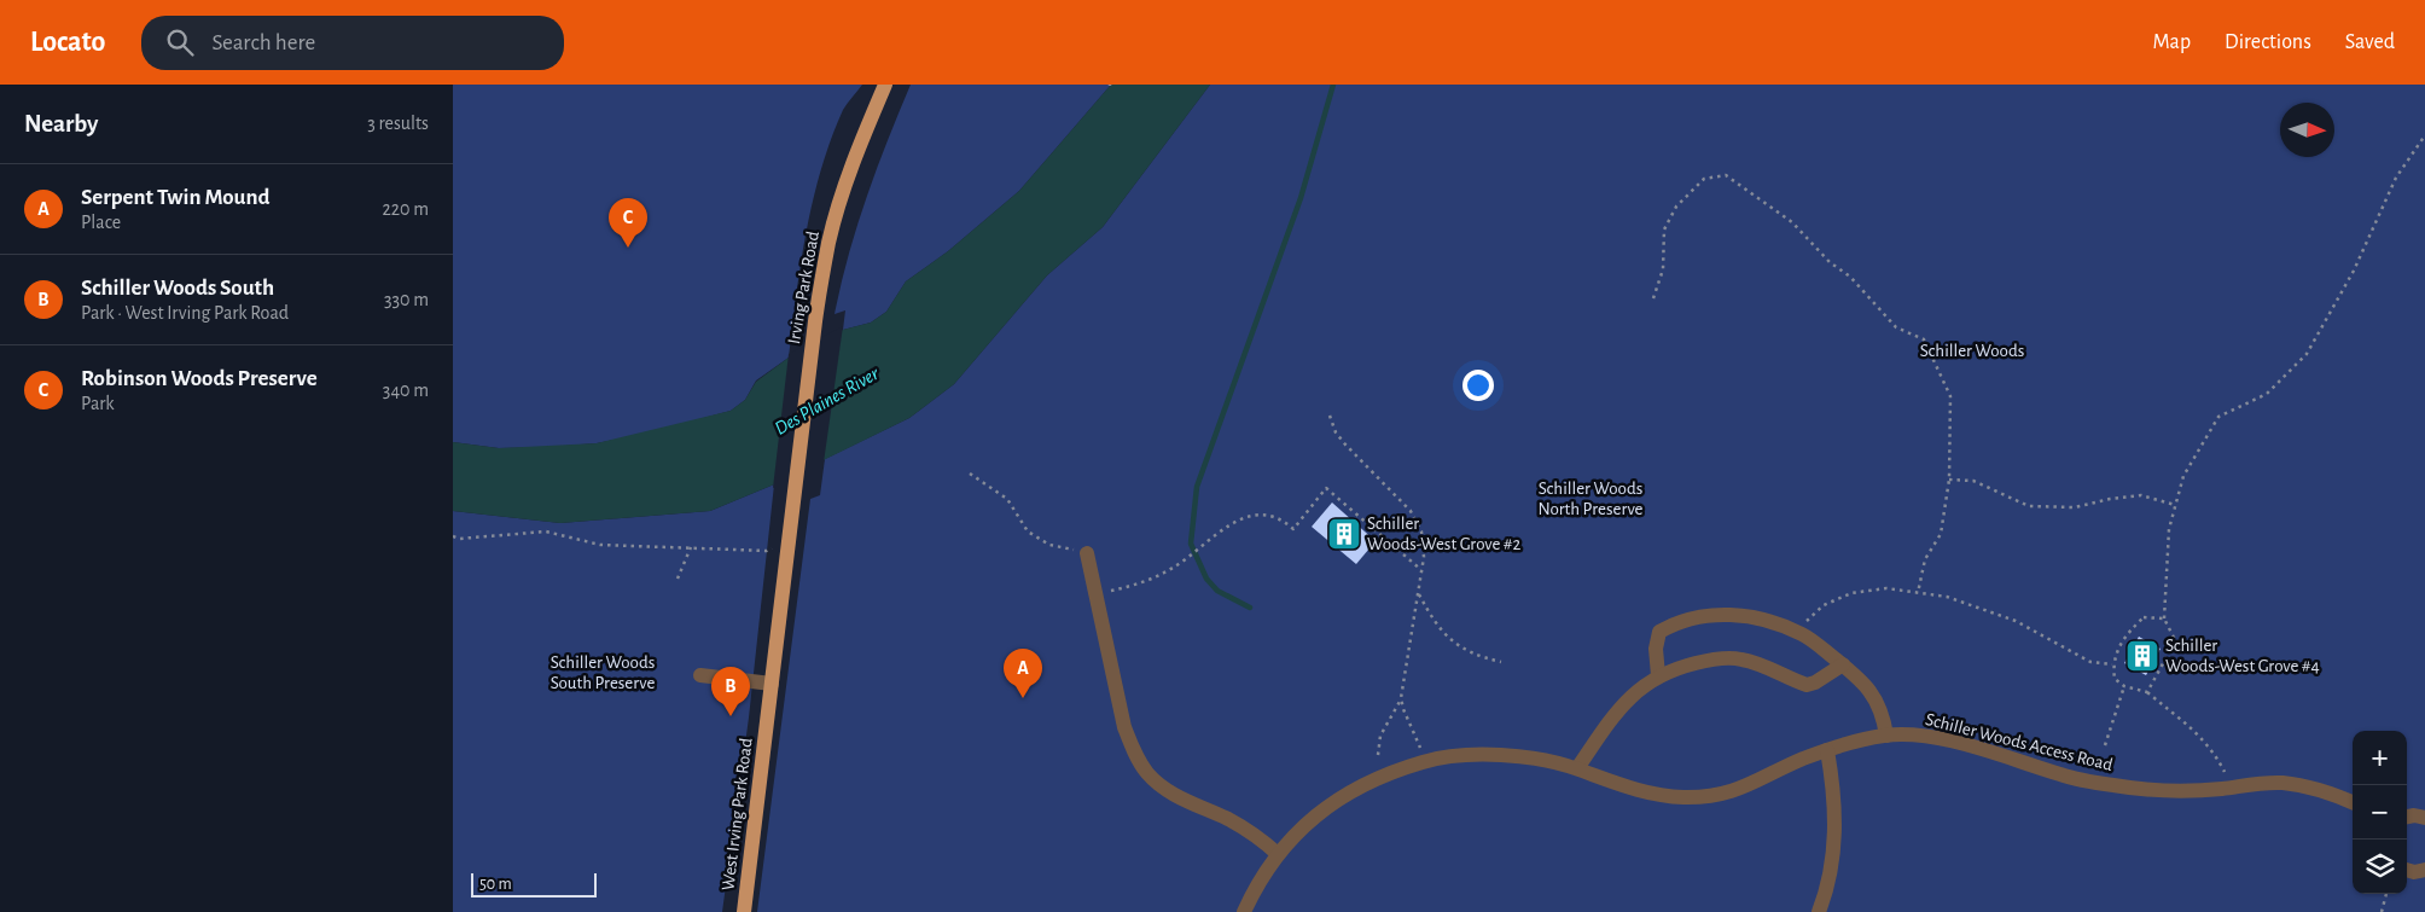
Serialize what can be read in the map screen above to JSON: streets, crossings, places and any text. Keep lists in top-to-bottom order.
{
  "streets": {
    "main road": ["Irving Park Road", "West Irving Park Road"],
    "lane": ["Schiller Woods Access Road"]
  },
  "crossings": [
    ["Irving Park Road", "West Irving Park Road"]
  ],
  "water": ["Des Plaines River"],
  "parks": ["Schiller Woods", "Schiller Woods North Preserve", "Schiller Woods South Preserve"],
  "places": {
    "building": ["Schiller Woods-West Grove #2", "Schiller Woods-West Grove #4"]
  },
  "scale_bar": "50 m",
  "north": "right",
  "page": {
    "header": "Locato",
    "search": "Search here",
    "nav": ["Map", "Directions", "Saved"],
    "heading": ["Nearby", "3 results"],
    "list": [
      {
        "mark": "A",
        "name": "Serpent Twin Mound",
        "note": "Place",
        "value": "220 m"
      },
      {
        "mark": "B",
        "name": "Schiller Woods South",
        "note": "Park · West Irving Park Road",
        "value": "330 m"
      },
      {
        "mark": "C",
        "name": "Robinson Woods Preserve",
        "note": "Park",
        "value": "340 m"
      }
    ],
    "pins": ["C", "A", "B"],
    "map_buttons": ["+", "−"],
    "scale": "50 m"
  }
}
